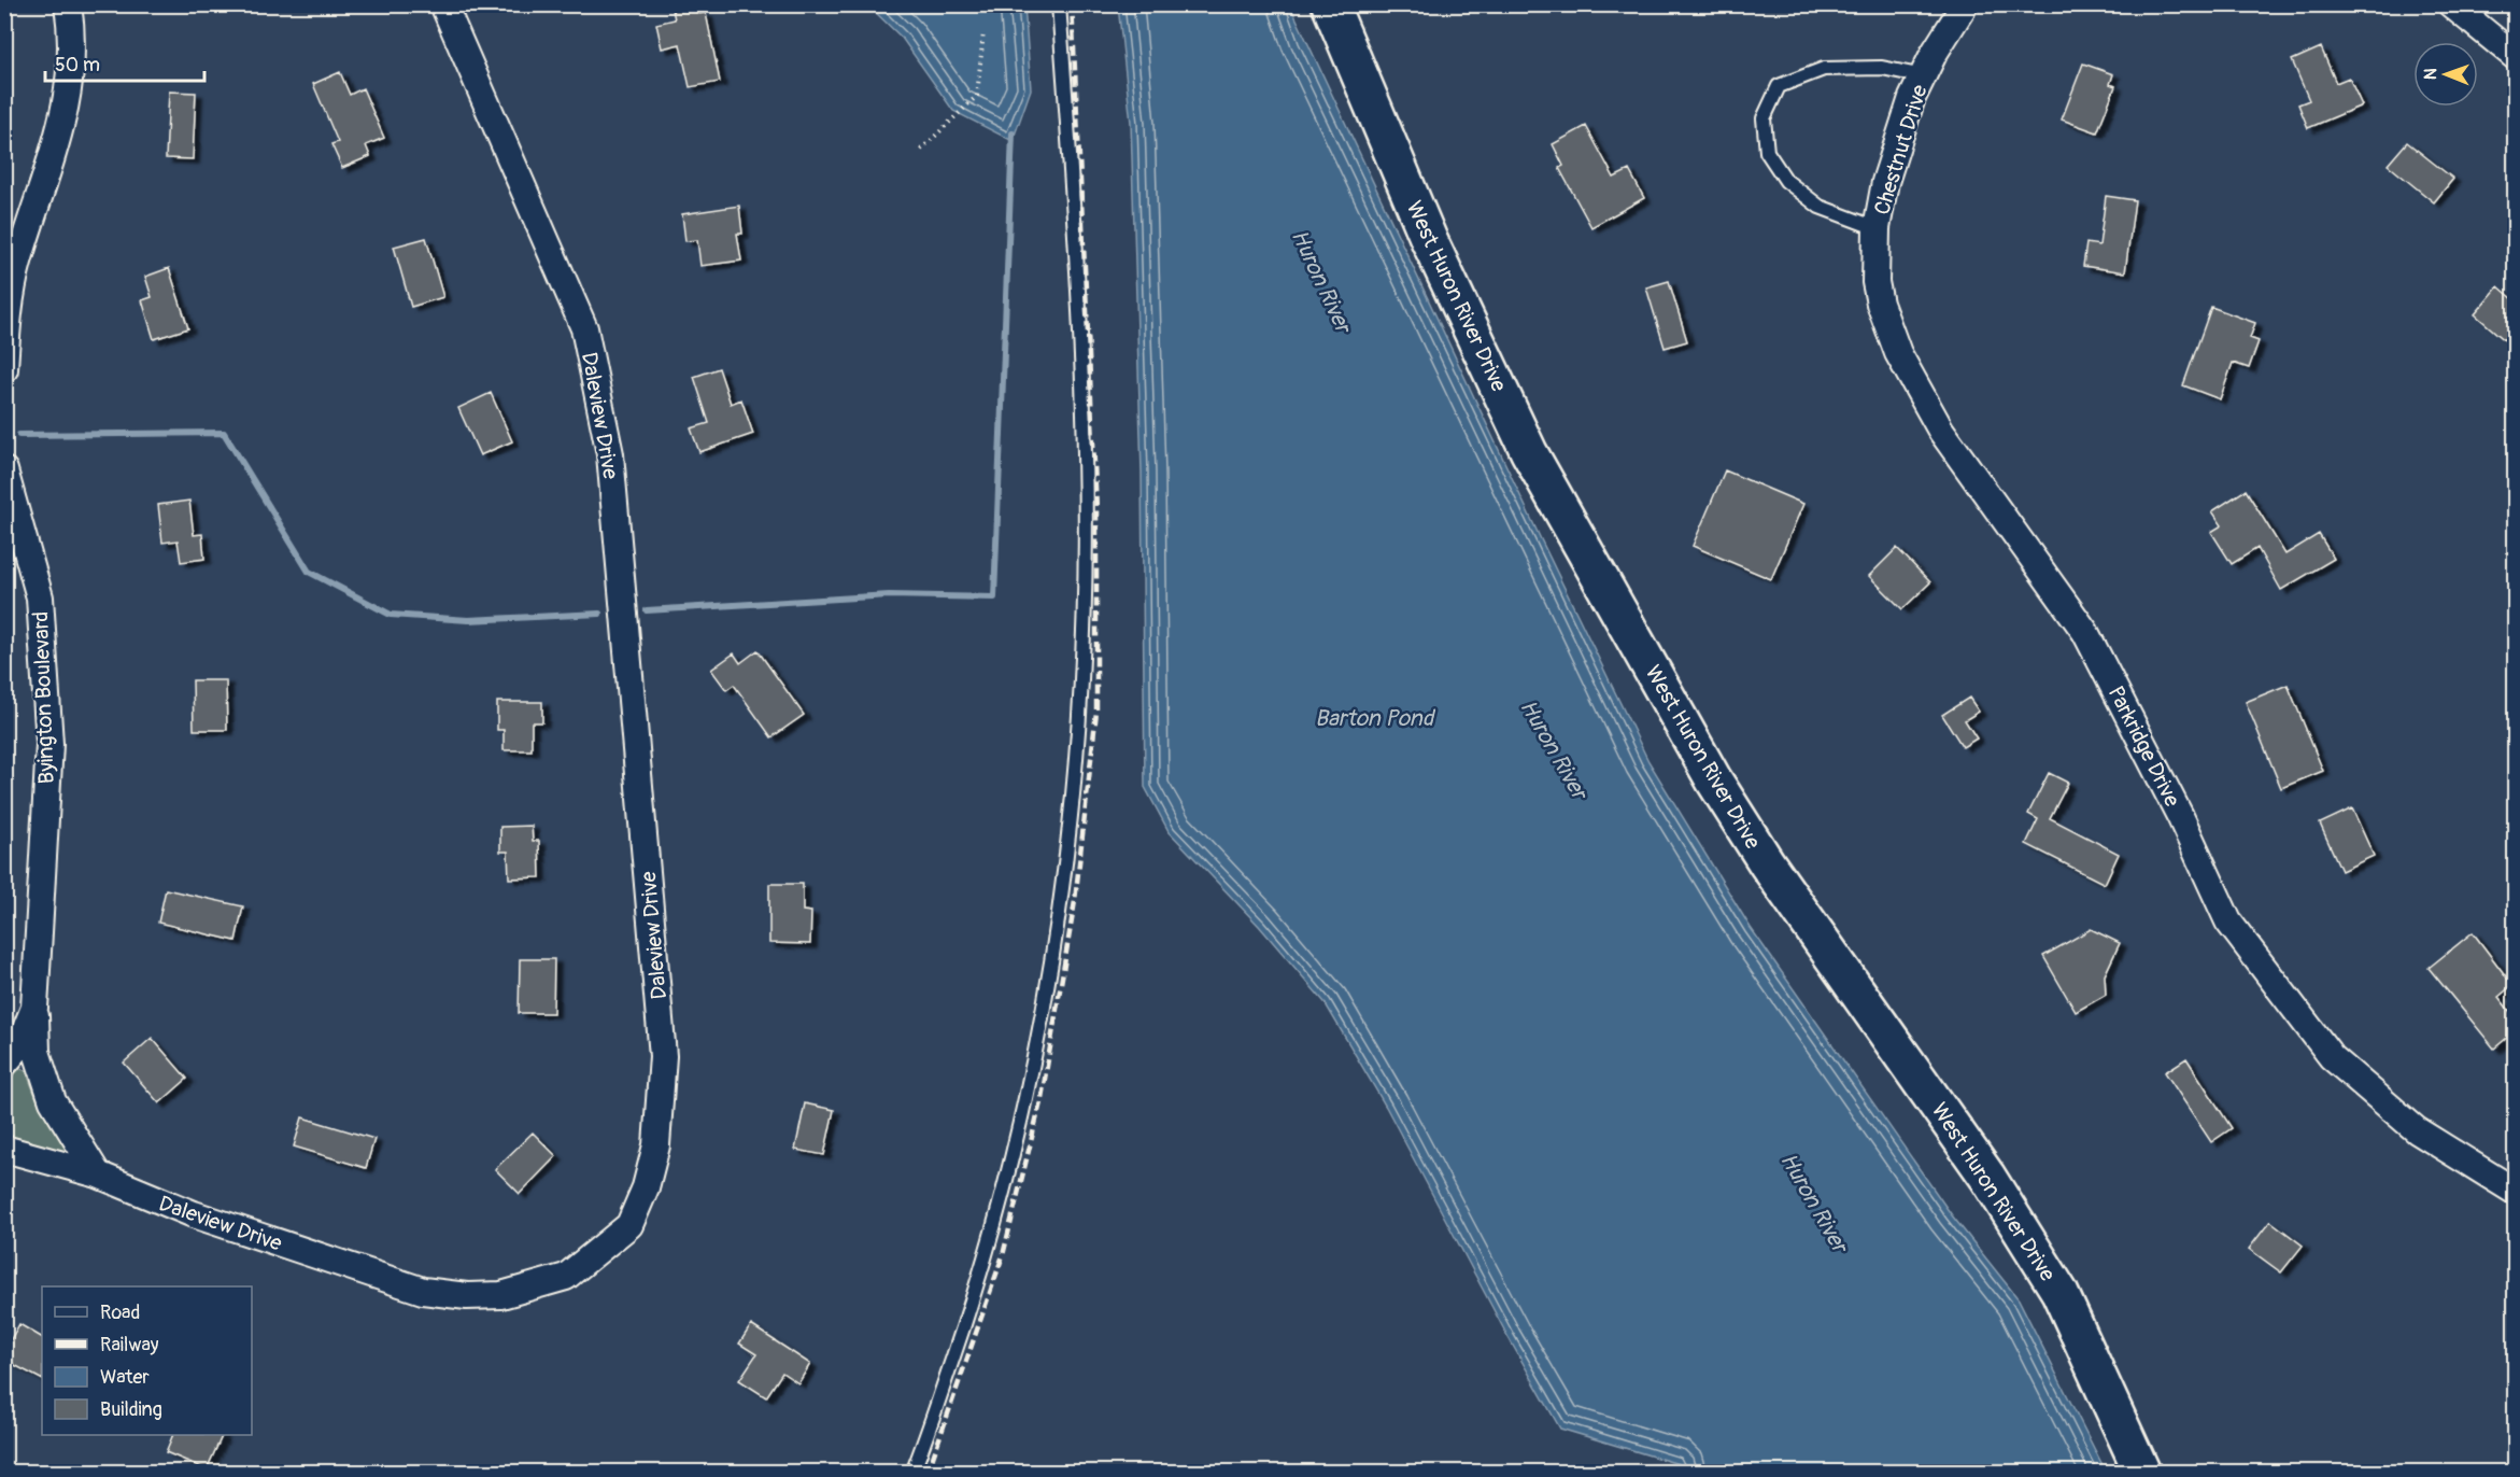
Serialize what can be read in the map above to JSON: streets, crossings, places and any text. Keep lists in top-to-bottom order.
{
  "streets": {
    "street": [
      "Chestnut Drive",
      "West Huron River Drive",
      "Daleview Drive",
      "Byington Boulevard",
      "Parkridge Drive"
    ]
  },
  "crossings": [
    ["Chestnut Drive", "Parkridge Drive"],
    ["Daleview Drive", "Byington Boulevard"]
  ],
  "water": ["Huron River", "Barton Pond"],
  "legend": [
    "Road",
    "Railway",
    "Water",
    "Building"
  ],
  "scale_bar": "50 m",
  "north": "left"
}
